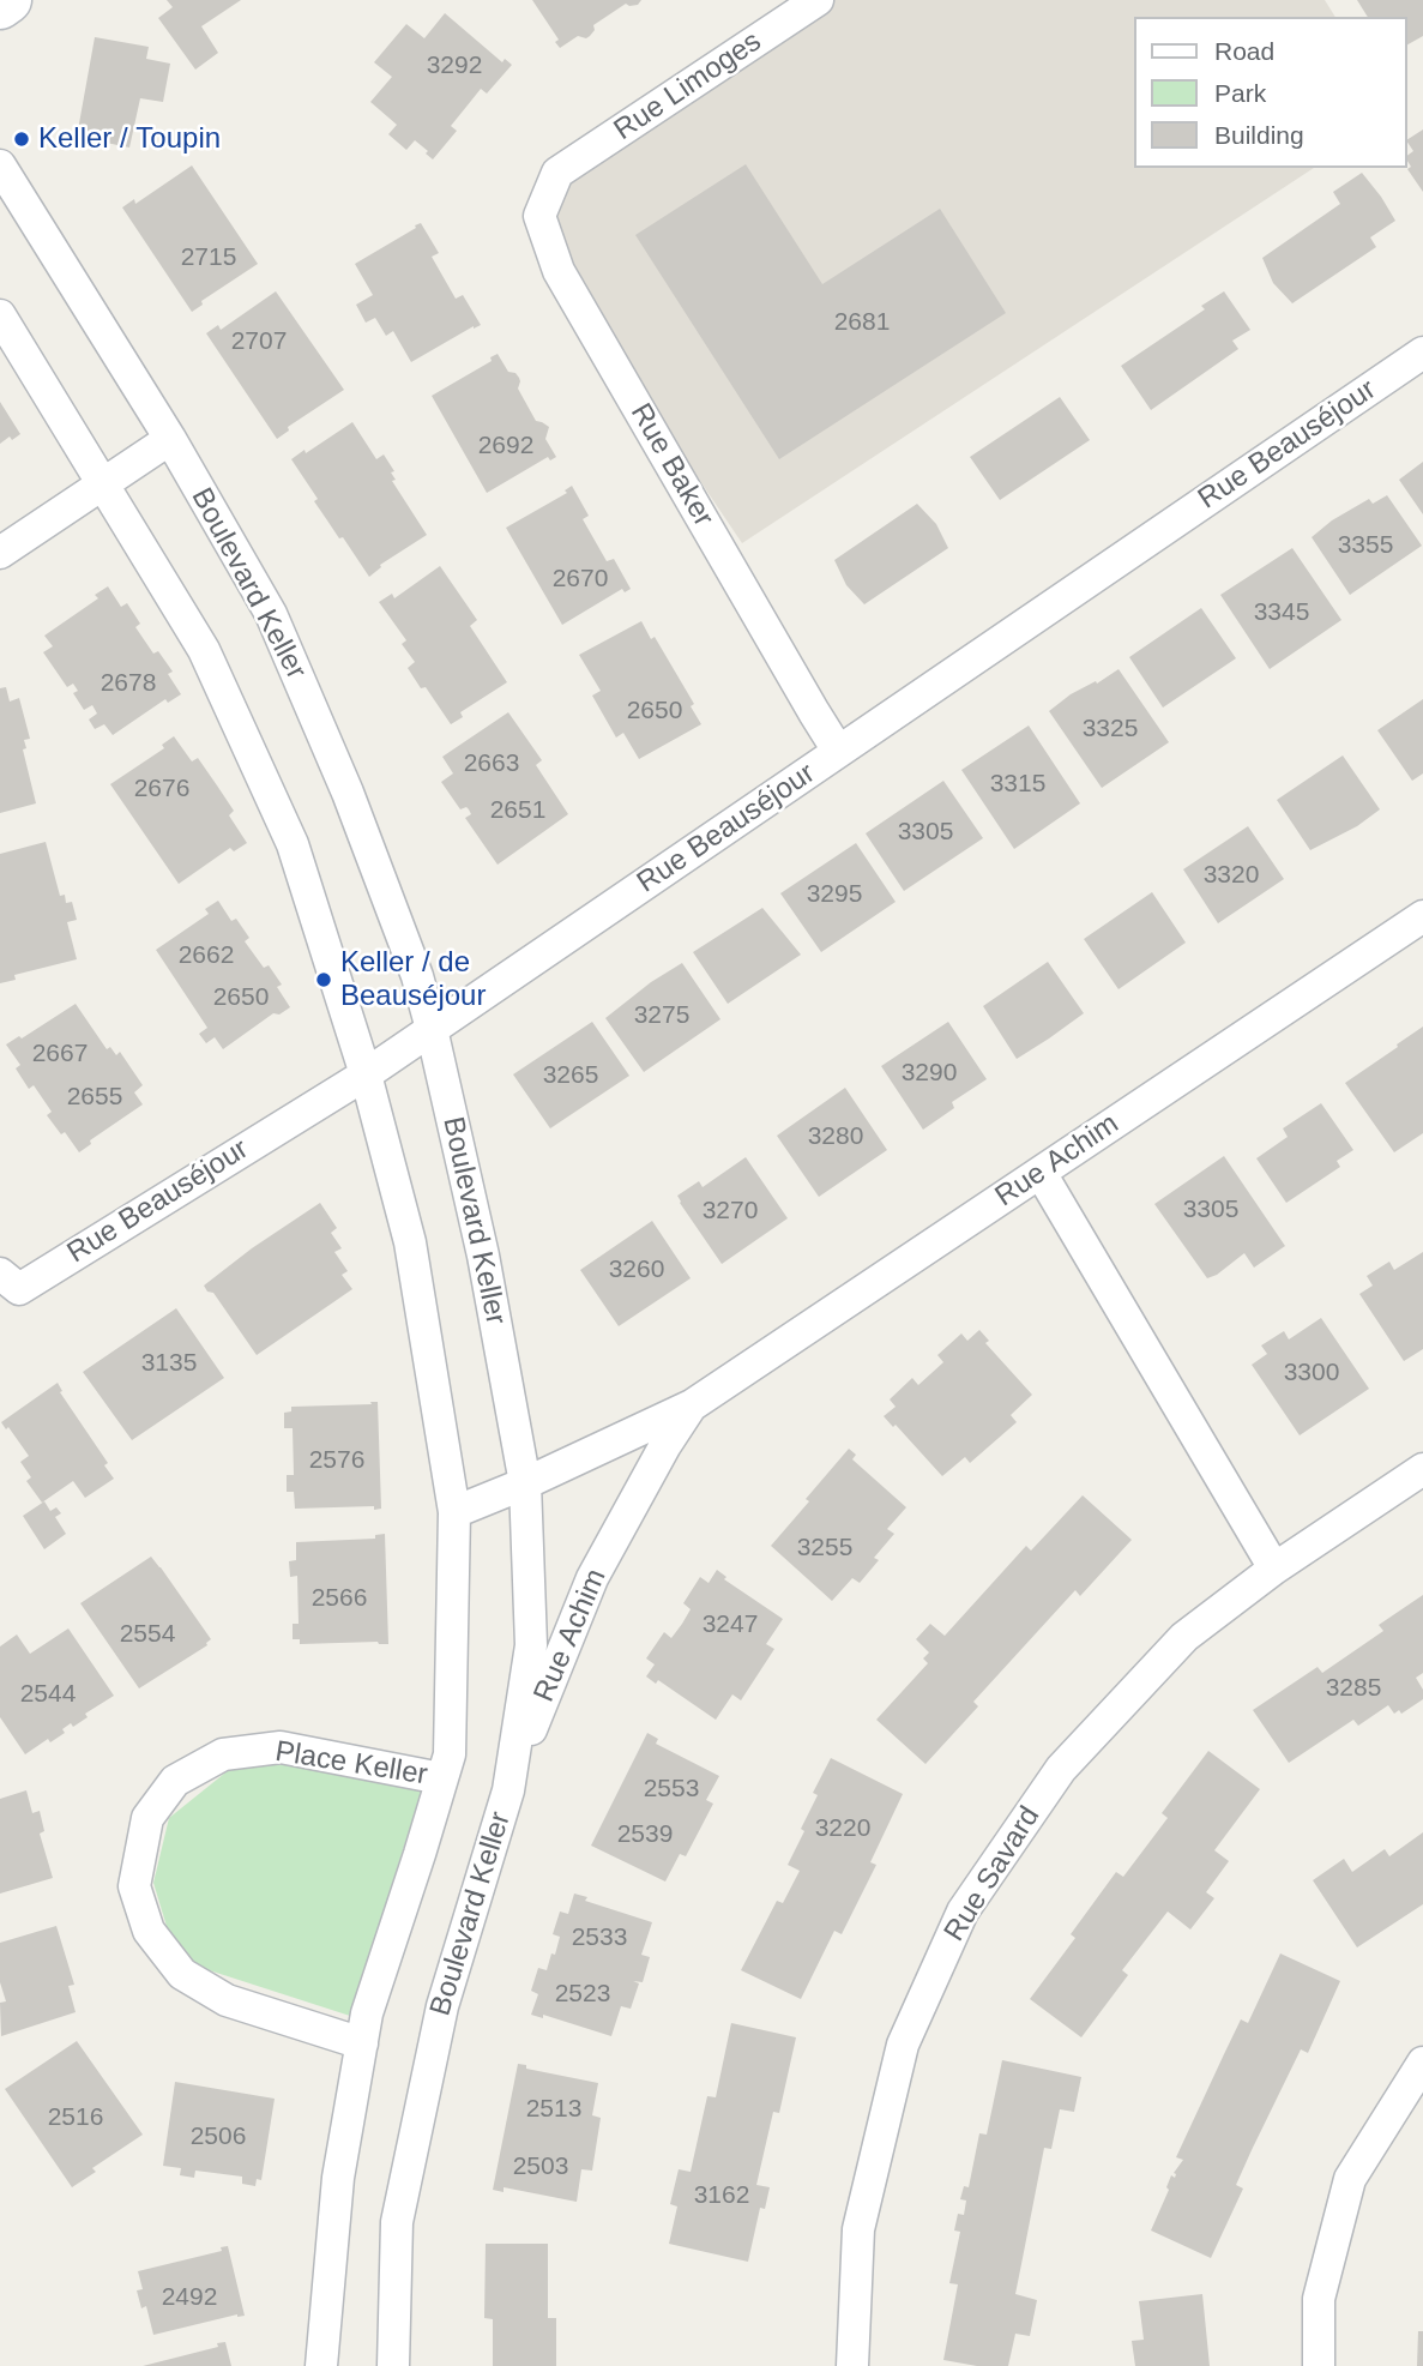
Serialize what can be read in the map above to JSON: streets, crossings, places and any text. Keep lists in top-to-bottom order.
{
  "streets": {
    "street": [
      "Rue Limoges",
      "Rue Beauséjour",
      "Rue Baker",
      "Boulevard Keller",
      "Rue Achim",
      "Place Keller",
      "Rue Savard"
    ]
  },
  "crossings": [
    ["Rue Limoges", "Rue Baker"],
    ["Rue Beauséjour", "Rue Baker"],
    ["Rue Beauséjour", "Boulevard Keller"],
    ["Boulevard Keller", "Rue Achim"]
  ],
  "places": ["Keller / Toupin", "Keller / de Beauséjour"],
  "house_numbers": [
    "3292",
    "2715",
    "2681",
    "2707",
    "2692",
    "3355",
    "2670",
    "3345",
    "2678",
    "2650",
    "3325",
    "2663",
    "3315",
    "2676",
    "2651",
    "3305",
    "3320",
    "3295",
    "2662",
    "2650",
    "3275",
    "2667",
    "3290",
    "3265",
    "2655",
    "3280",
    "3305",
    "3270",
    "3260",
    "3135",
    "3300",
    "2576",
    "3255",
    "2566",
    "3247",
    "2554",
    "3285",
    "2544",
    "2553",
    "3220",
    "2539",
    "2533",
    "2523",
    "2513",
    "2516",
    "2506",
    "2503",
    "3162",
    "2492"
  ],
  "legend": ["Road", "Park", "Building"]
}
